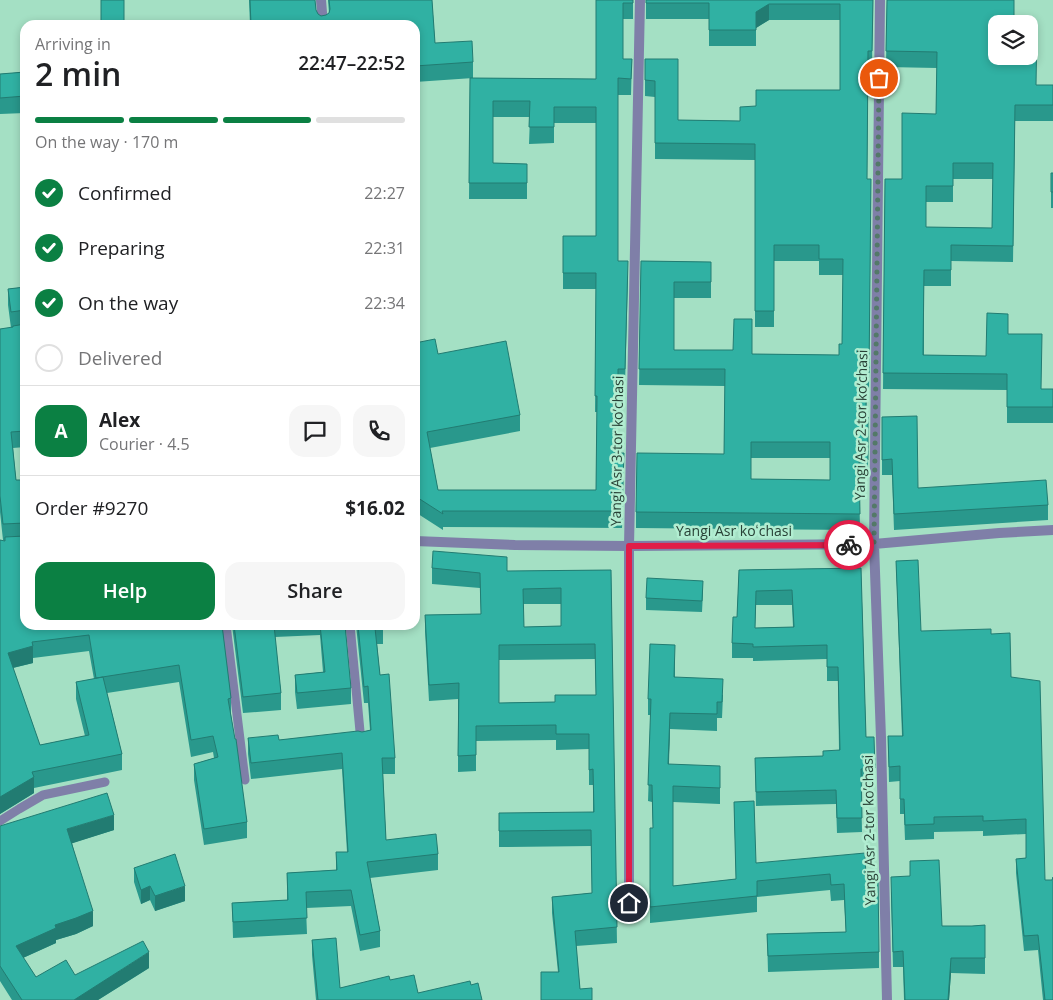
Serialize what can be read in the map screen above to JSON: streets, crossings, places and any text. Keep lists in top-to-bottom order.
{
  "streets": {
    "street": ["Yangi Asr 2-tor koʼchasi", "Yangi Asr 3-tor koʼchasi", "Yangi Asr koʻchasi"]
  },
  "crossings": [
    ["Yangi Asr 2-tor koʼchasi", "Yangi Asr koʻchasi"],
    ["Yangi Asr 3-tor koʼchasi", "Yangi Asr koʻchasi"]
  ],
  "page": {
    "heading": ["2 min", "Arriving in", "22:47–22:52"],
    "panel": [
      "Alex",
      "Courier · 4.5",
      "Order #9270",
      "$16.02"
    ],
    "bar": "On the way · 170 m",
    "list": [
      ["Confirmed", "22:27"],
      ["Preparing", "22:31"],
      ["On the way", "22:34"],
      "Delivered"
    ],
    "round": "A",
    "buttons": ["Help", "Share"]
  }
}
